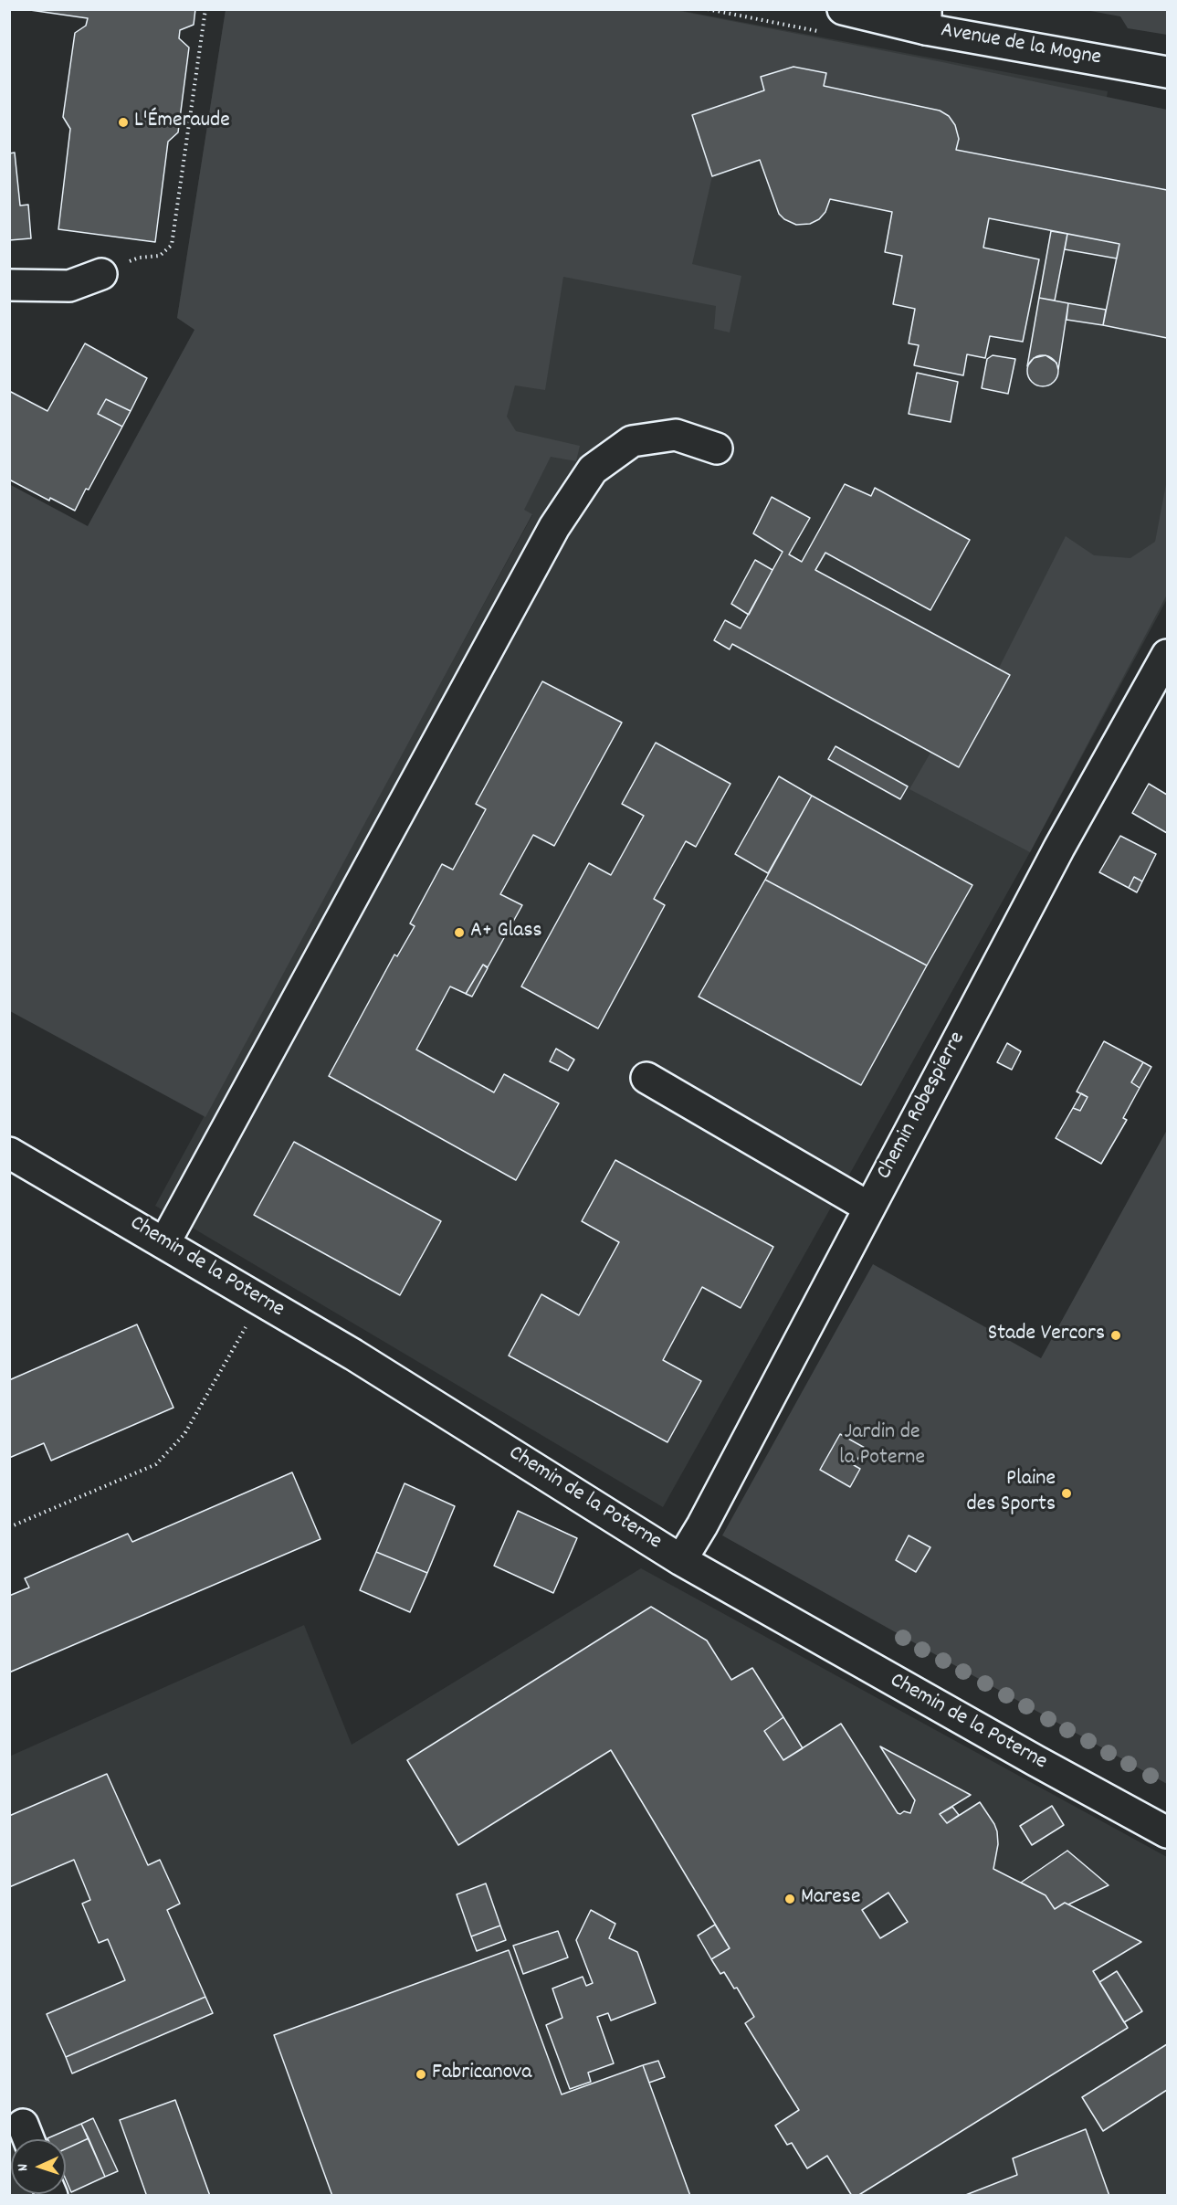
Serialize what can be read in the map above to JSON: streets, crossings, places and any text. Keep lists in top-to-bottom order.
{
  "streets": {
    "street": ["Avenue de la Mogne", "Chemin Robespierre", "Chemin de la Poterne"]
  },
  "crossings": [
    ["Chemin Robespierre", "Chemin de la Poterne"]
  ],
  "parks": ["Jardin de la Poterne"],
  "places": [
    "L'Émeraude",
    "A+ Glass",
    "Stade Vercors",
    "Plaine des Sports",
    "Marese",
    "Fabricanova"
  ],
  "north": "left"
}
